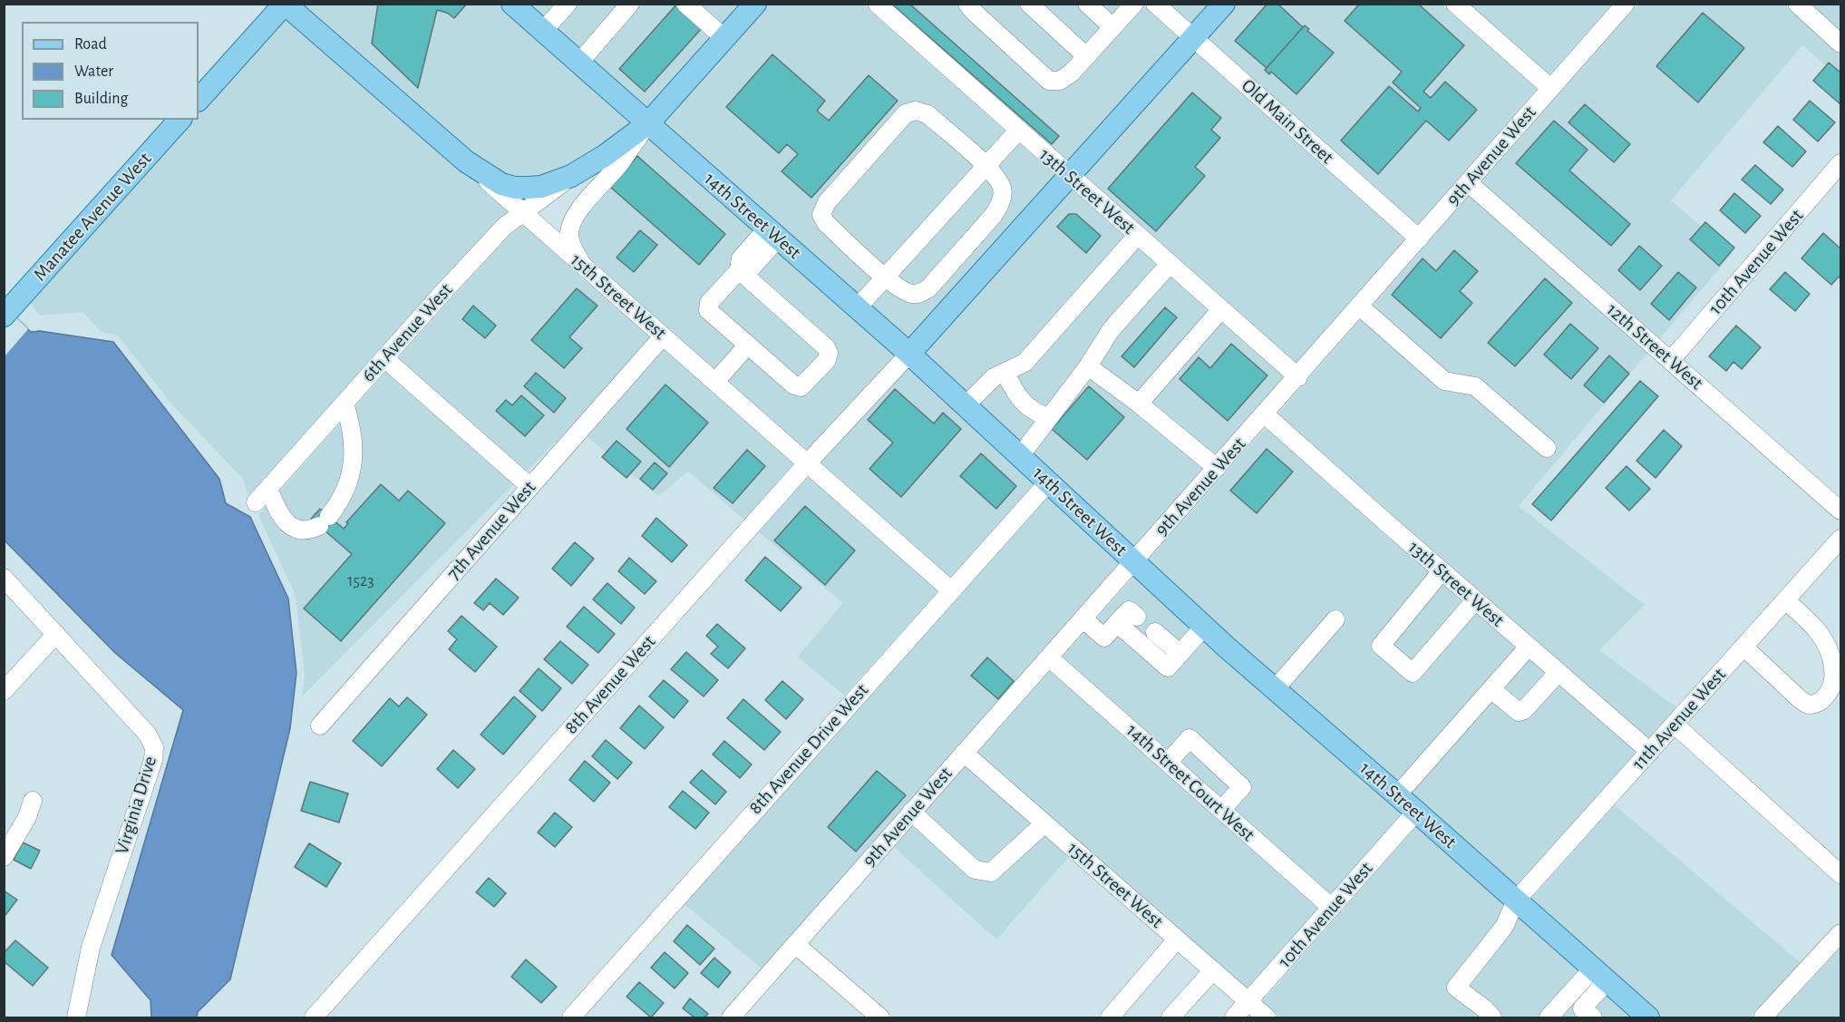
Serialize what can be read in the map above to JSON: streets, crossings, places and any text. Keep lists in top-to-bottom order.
{
  "streets": {
    "main road": [
      "14th Street West",
      "Manatee Avenue West",
      "15th Street West",
      "6th Avenue West"
    ],
    "street": [
      "Old Main Street",
      "9th Avenue West",
      "13th Street West",
      "10th Avenue West",
      "12th Street West",
      "7th Avenue West",
      "8th Avenue West",
      "11th Avenue West",
      "8th Avenue Drive West",
      "14th Street Court West",
      "Virginia Drive"
    ]
  },
  "crossings": [
    ["Old Main Street", "9th Avenue West"],
    ["9th Avenue West", "13th Street West"],
    ["9th Avenue West", "14th Street West"],
    ["9th Avenue West", "15th Street West"],
    ["9th Avenue West", "12th Street West"],
    ["9th Avenue West", "14th Street Court West"],
    ["13th Street West", "11th Avenue West"],
    ["14th Street West", "10th Avenue West"],
    ["14th Street West", "6th Avenue West"],
    ["14th Street West", "8th Avenue West"],
    ["14th Street West", "11th Avenue West"],
    ["14th Street West", "8th Avenue Drive West"],
    ["10th Avenue West", "15th Street West"],
    ["10th Avenue West", "12th Street West"],
    ["10th Avenue West", "14th Street Court West"],
    ["15th Street West", "6th Avenue West"],
    ["15th Street West", "7th Avenue West"],
    ["15th Street West", "8th Avenue West"],
    ["15th Street West", "8th Avenue Drive West"]
  ],
  "house_numbers": ["1523"],
  "legend": ["Road", "Water", "Building"]
}
